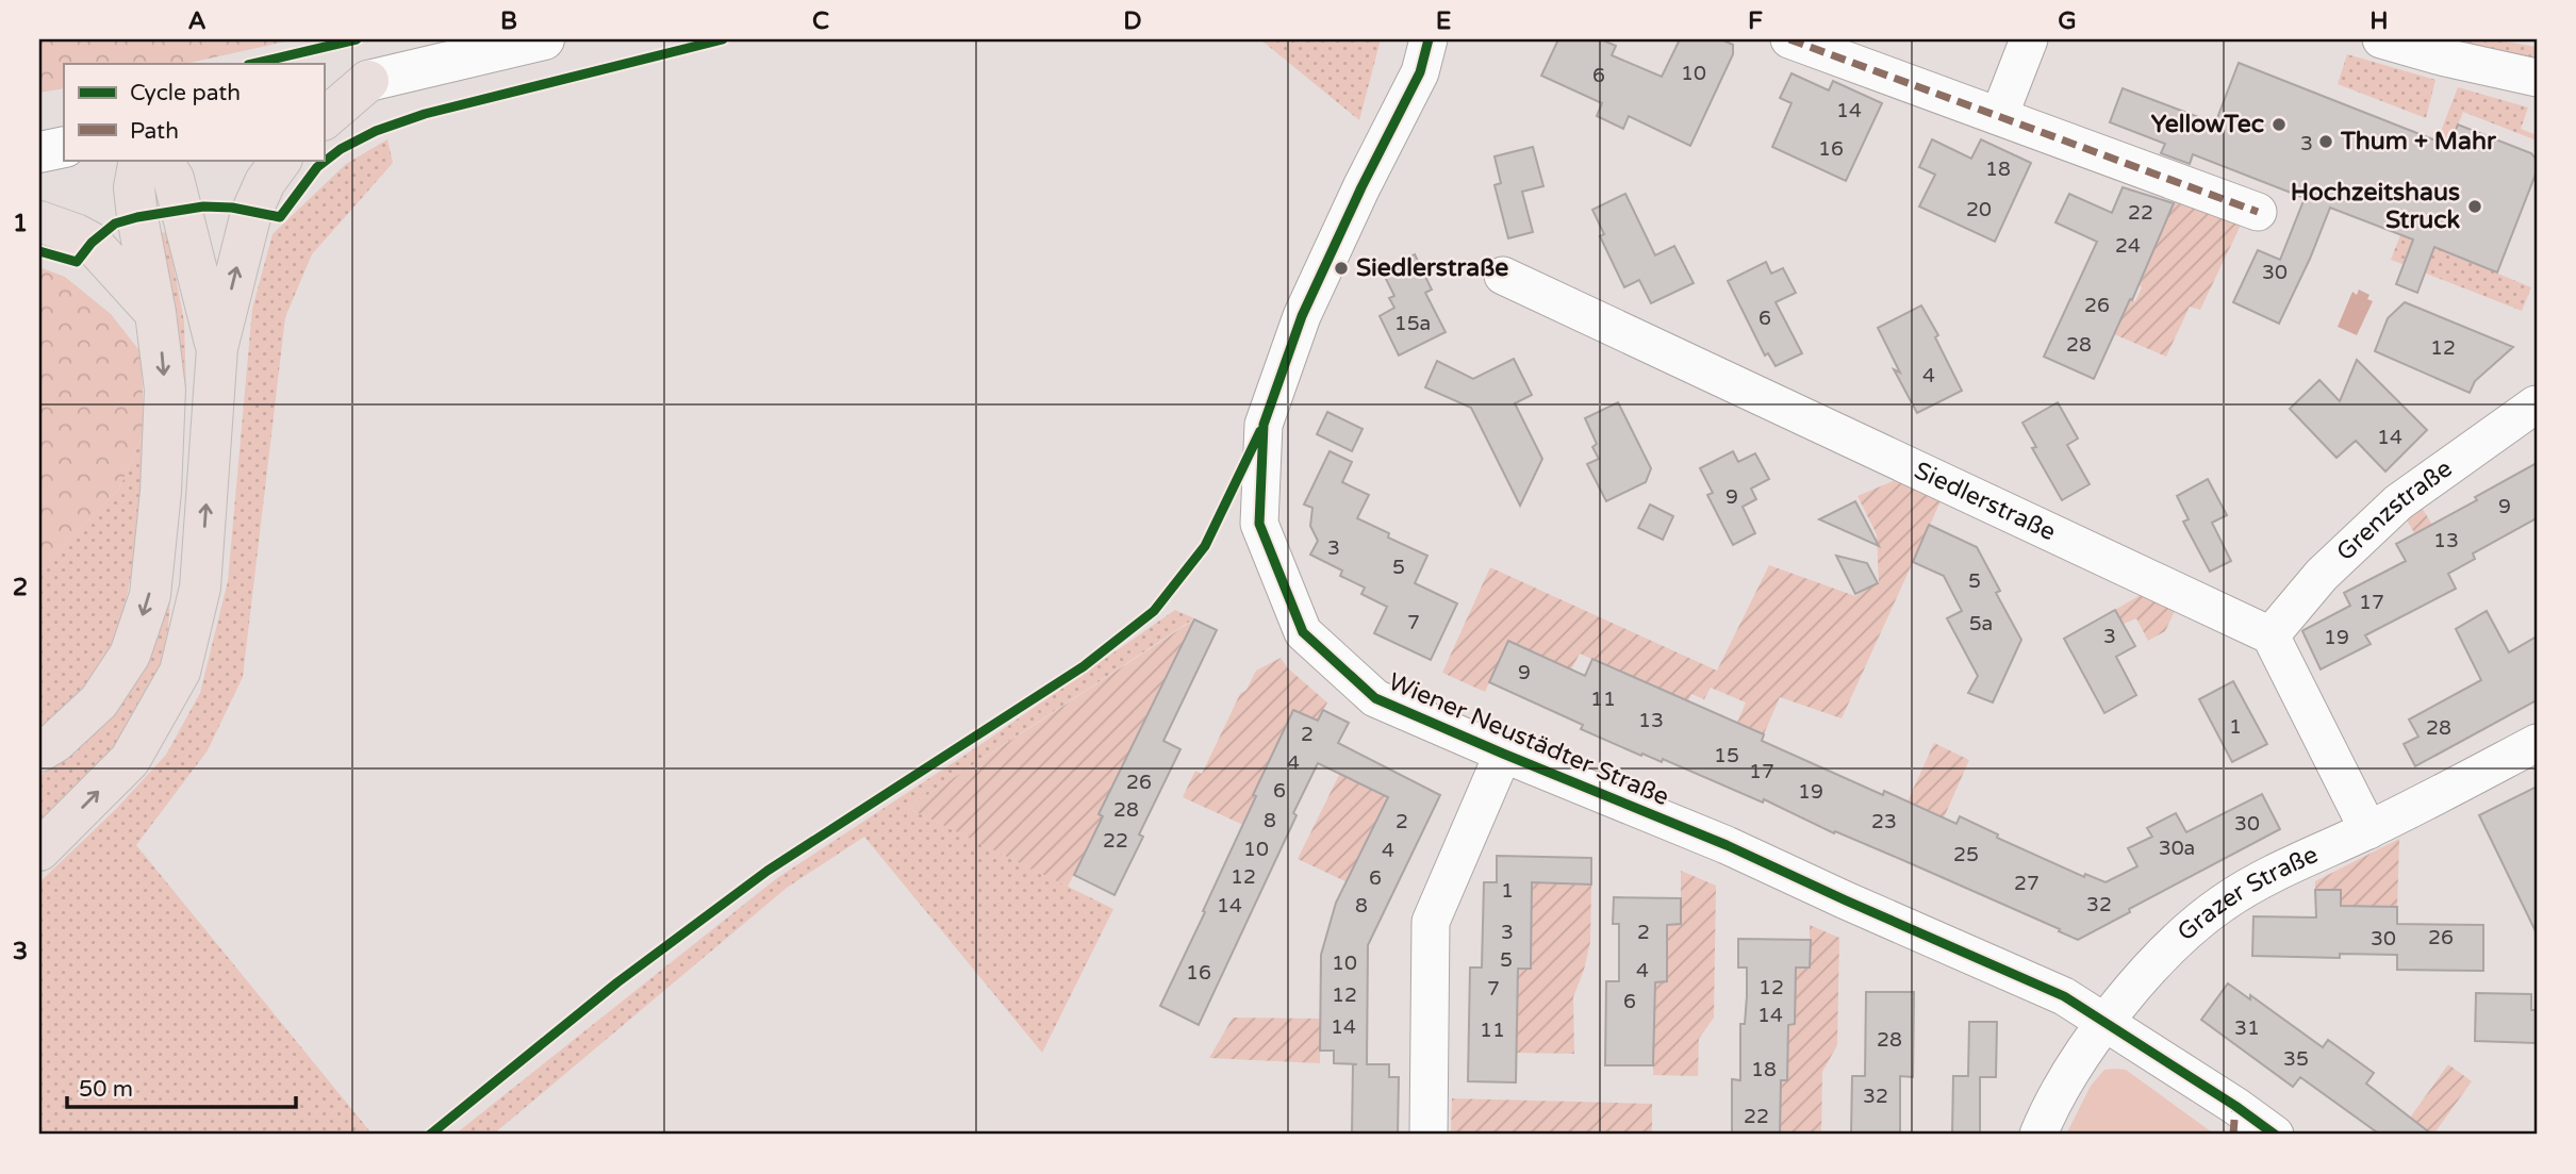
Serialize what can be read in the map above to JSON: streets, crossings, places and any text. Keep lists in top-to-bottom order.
{
  "streets": {
    "street": [
      "Siedlerstraße",
      "Grenzstraße",
      "Wiener Neustädter Straße",
      "Grazer Straße"
    ]
  },
  "crossings": [
    ["Siedlerstraße", "Grenzstraße"],
    ["Wiener Neustädter Straße", "Grazer Straße"]
  ],
  "places": [
    "YellowTec",
    "Thum + Mahr",
    "Hochzeitshaus Struck",
    "Siedlerstraße"
  ],
  "house_numbers": [
    "10",
    "6",
    "14",
    "3",
    "16",
    "18",
    "20",
    "22",
    "24",
    "30",
    "26",
    "6",
    "15a",
    "28",
    "12",
    "4",
    "14",
    "9",
    "9",
    "13",
    "3",
    "5",
    "5",
    "17",
    "7",
    "5a",
    "3",
    "19",
    "9",
    "11",
    "13",
    "1",
    "28",
    "2",
    "15",
    "4",
    "17",
    "26",
    "6",
    "19",
    "28",
    "8",
    "2",
    "23",
    "30",
    "22",
    "30a",
    "10",
    "4",
    "25",
    "12",
    "6",
    "27",
    "1",
    "32",
    "14",
    "8",
    "3",
    "2",
    "26",
    "30",
    "5",
    "10",
    "4",
    "16",
    "12",
    "7",
    "12",
    "6",
    "14",
    "14",
    "31",
    "11",
    "28",
    "35",
    "18",
    "32",
    "22"
  ],
  "legend": ["Cycle path", "Path"],
  "scale_bar": "50 m",
  "grid": {
    "columns": [
      "A",
      "B",
      "C",
      "D",
      "E",
      "F",
      "G",
      "H"
    ],
    "rows": ["1", "2", "3"]
  }
}
